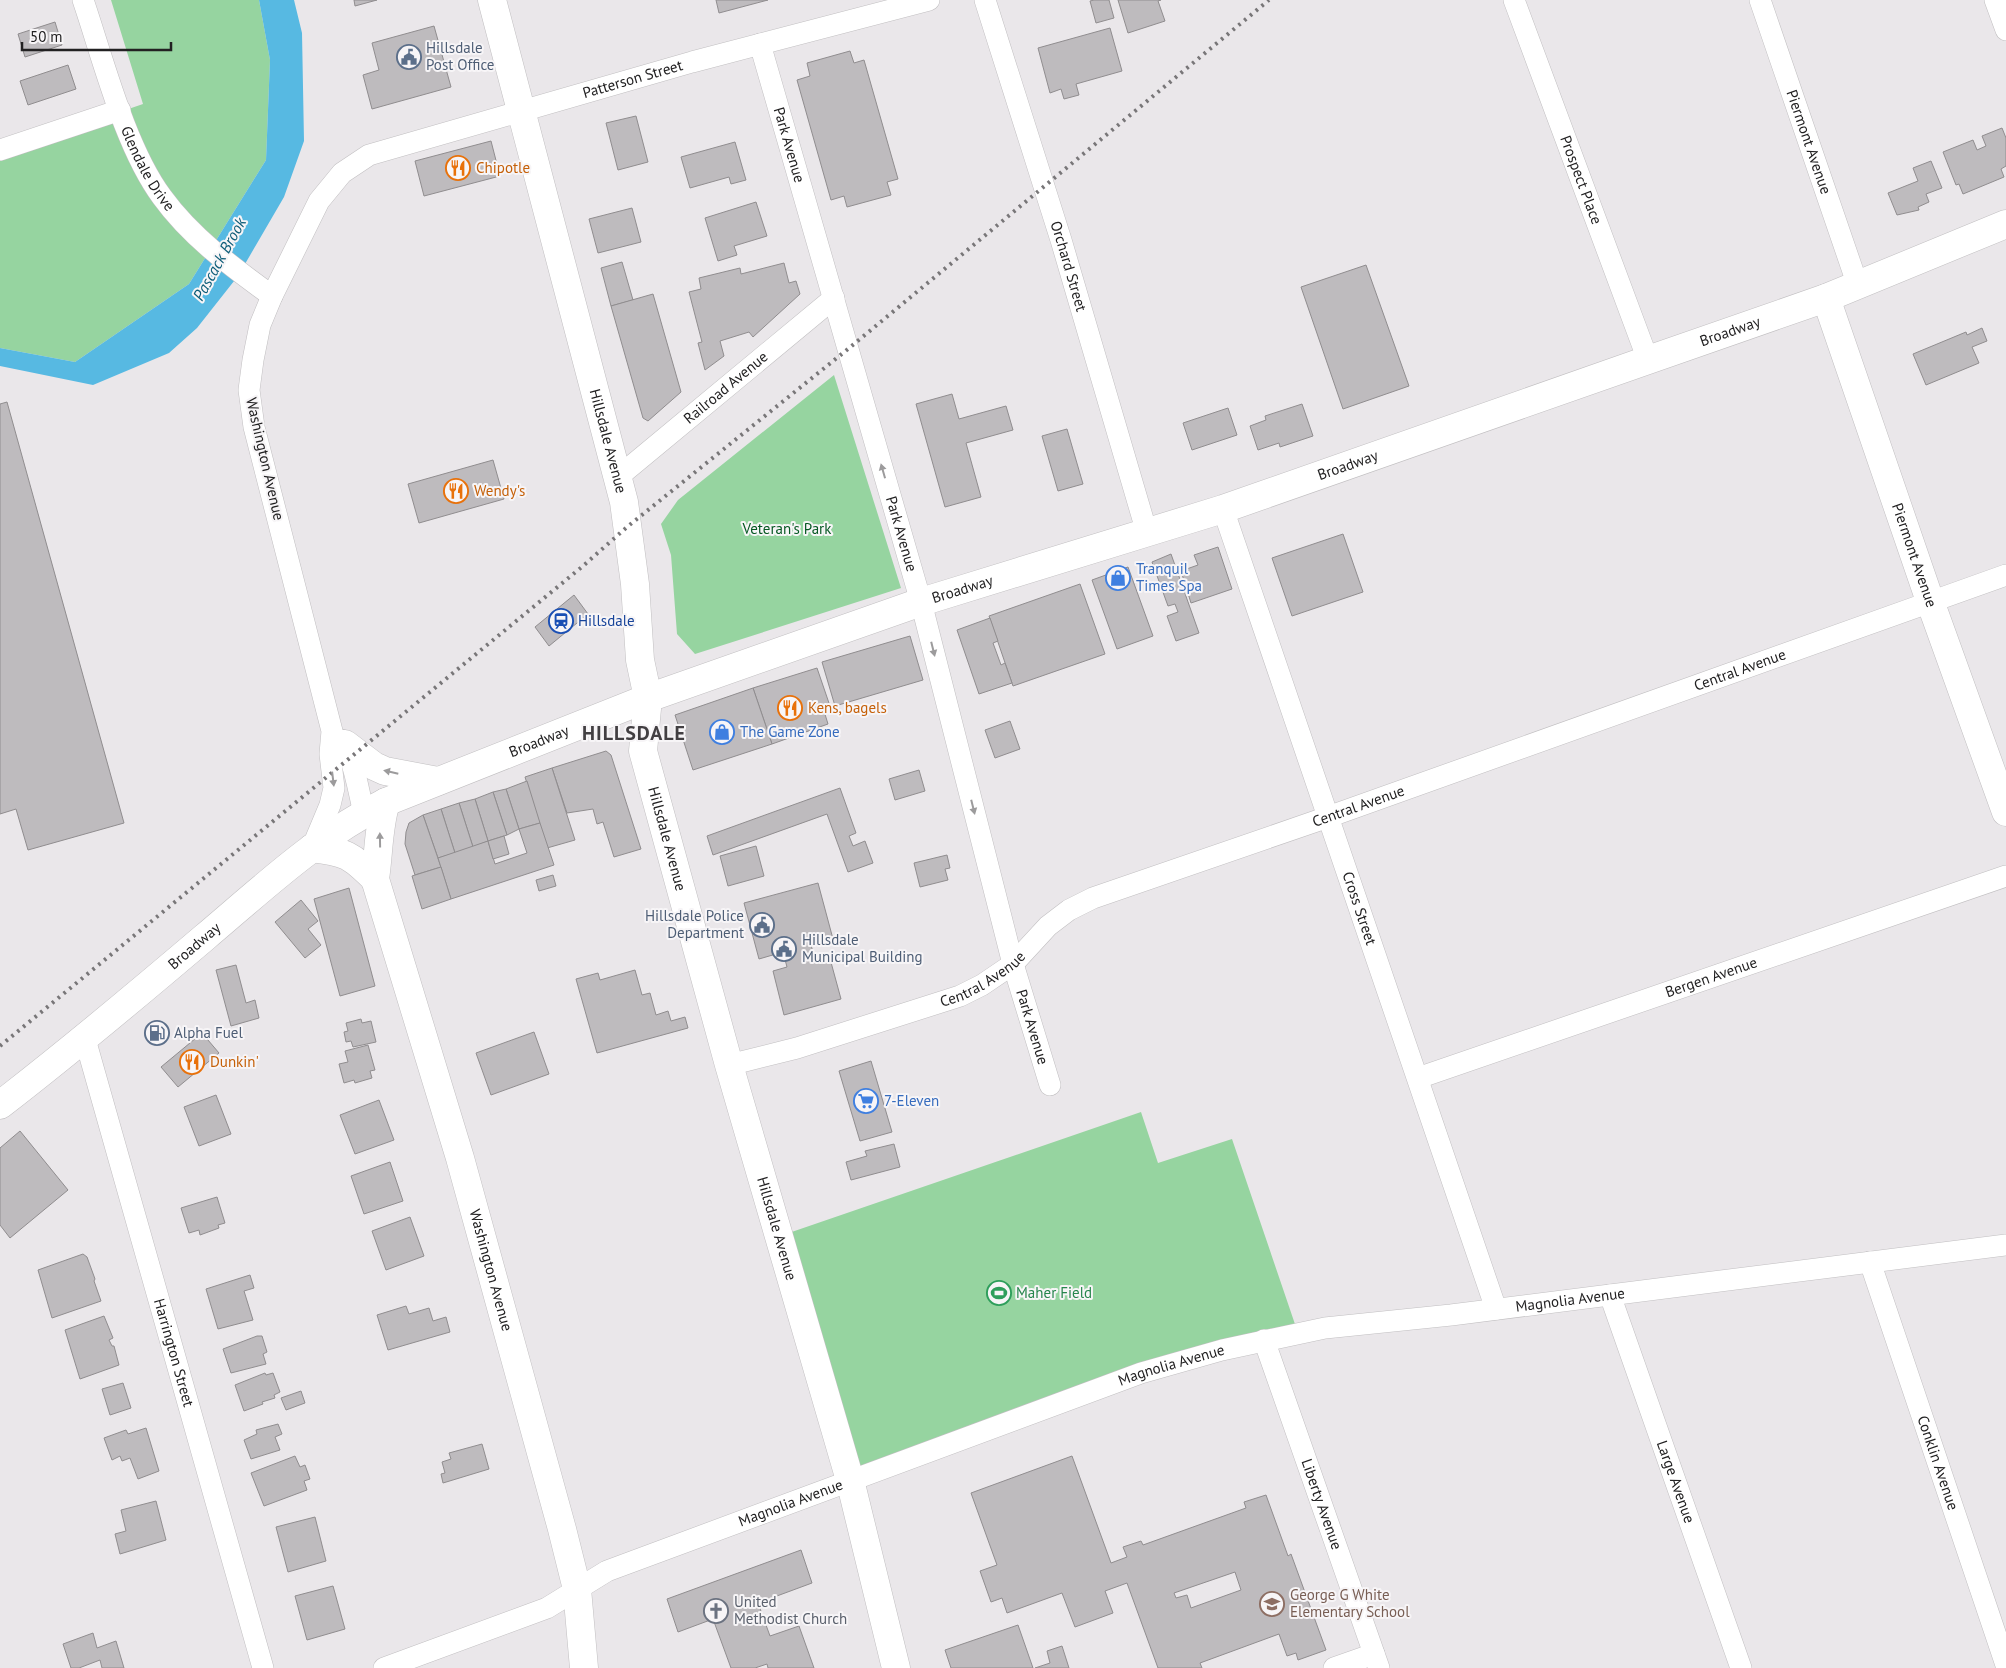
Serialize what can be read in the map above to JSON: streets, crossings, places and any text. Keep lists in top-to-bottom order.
{
  "streets": {
    "street": [
      "Patterson Street",
      "Piermont Avenue",
      "Park Avenue",
      "Glendale Drive",
      "Prospect Place",
      "Orchard Street",
      "Broadway",
      "Railroad Avenue",
      "Hillsdale Avenue",
      "Washington Avenue",
      "Central Avenue",
      "Cross Street",
      "Bergen Avenue",
      "Magnolia Avenue",
      "Harrington Street",
      "Conklin Avenue",
      "Large Avenue",
      "Liberty Avenue"
    ]
  },
  "crossings": [
    ["Patterson Street", "Park Avenue"],
    ["Patterson Street", "Hillsdale Avenue"],
    ["Patterson Street", "Washington Avenue"],
    ["Piermont Avenue", "Broadway"],
    ["Piermont Avenue", "Central Avenue"],
    ["Park Avenue", "Broadway"],
    ["Park Avenue", "Railroad Avenue"],
    ["Park Avenue", "Central Avenue"],
    ["Glendale Drive", "Washington Avenue"],
    ["Prospect Place", "Broadway"],
    ["Orchard Street", "Broadway"],
    ["Broadway", "Hillsdale Avenue"],
    ["Broadway", "Washington Avenue"],
    ["Broadway", "Cross Street"],
    ["Broadway", "Harrington Street"],
    ["Railroad Avenue", "Hillsdale Avenue"],
    ["Hillsdale Avenue", "Central Avenue"],
    ["Hillsdale Avenue", "Magnolia Avenue"],
    ["Washington Avenue", "Magnolia Avenue"],
    ["Central Avenue", "Cross Street"],
    ["Cross Street", "Bergen Avenue"],
    ["Cross Street", "Magnolia Avenue"],
    ["Magnolia Avenue", "Conklin Avenue"],
    ["Magnolia Avenue", "Large Avenue"],
    ["Magnolia Avenue", "Liberty Avenue"]
  ],
  "districts": ["HILLSDALE"],
  "water": ["Pascack Brook"],
  "parks": ["Veteran's Park"],
  "places": {
    "public building": ["Hillsdale Post Office", "Hillsdale Police Department", "Hillsdale Municipal Building"],
    "restaurant": [
      "Chipotle",
      "Wendy's",
      "Kens, bagels",
      "Dunkin'"
    ],
    "shop": ["Tranquil Times Spa", "The Game Zone"],
    "station": ["Hillsdale"],
    "fuel station": ["Alpha Fuel"],
    "supermarket": ["7-Eleven"],
    "sports": ["Maher Field"],
    "school or university": ["George G White Elementary School"],
    "church": ["United Methodist Church"]
  },
  "scale_bar": "50 m"
}
